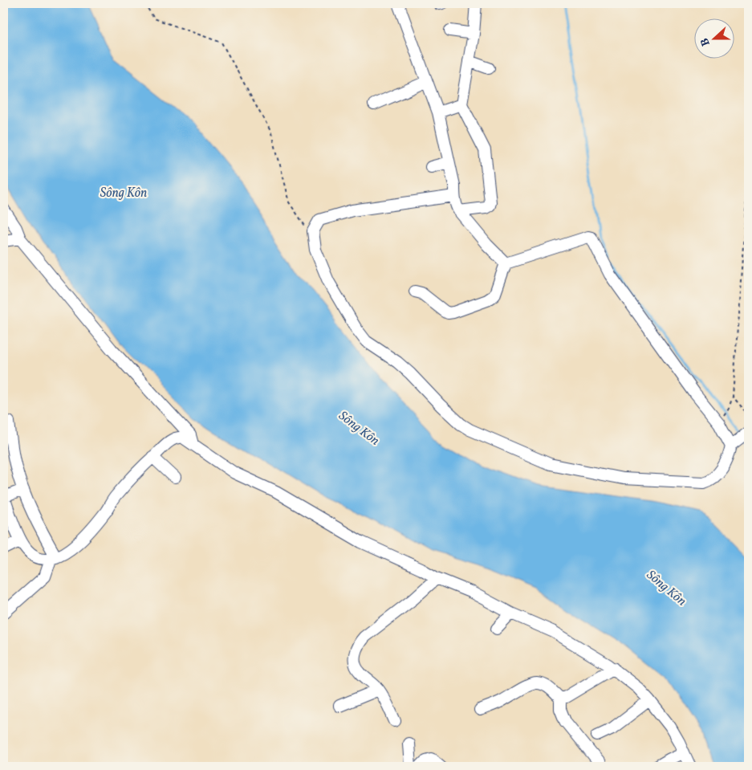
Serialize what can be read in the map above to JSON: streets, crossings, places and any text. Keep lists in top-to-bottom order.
{
  "water": ["Sông Kôn"],
  "north": "left"
}
